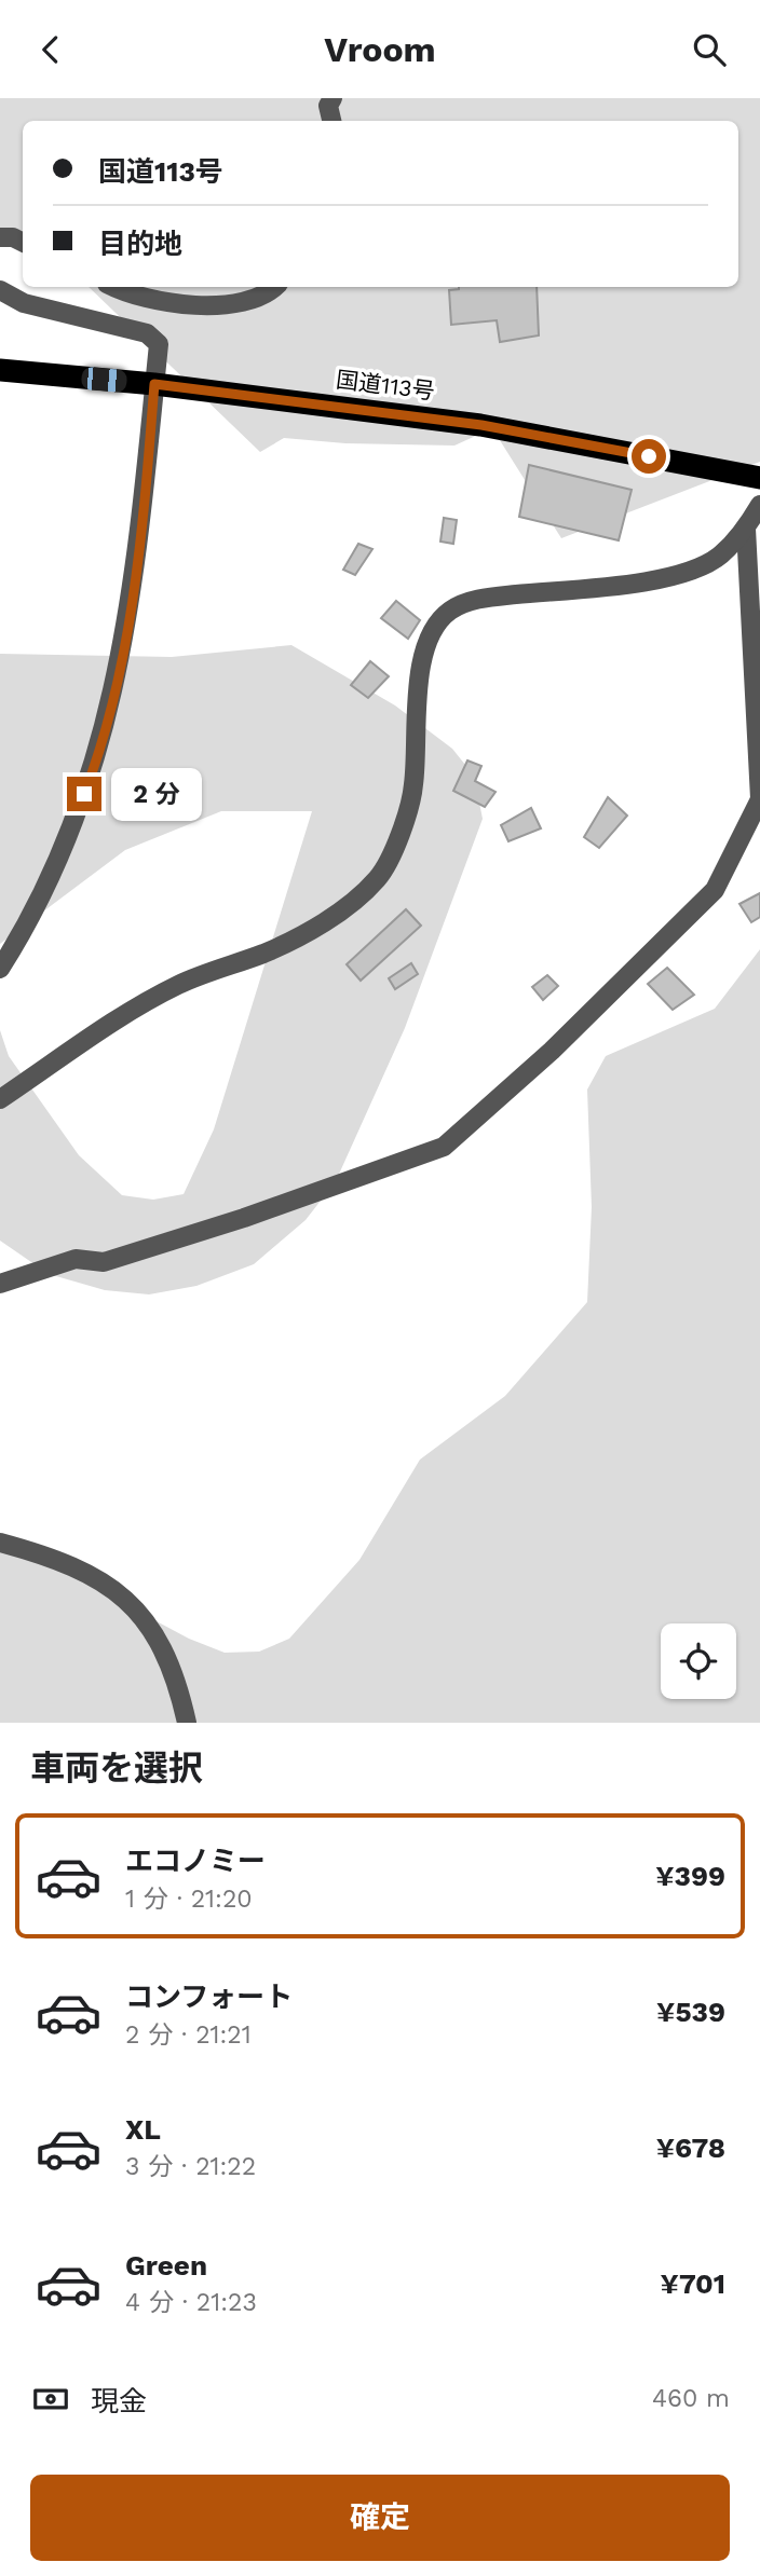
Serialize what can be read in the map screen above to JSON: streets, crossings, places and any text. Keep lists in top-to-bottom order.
{
  "streets": {
    "highway": ["国道113号"]
  },
  "page": {
    "header": "Vroom",
    "banner": ["国道113号", "目的地"],
    "bubble": "2 分",
    "heading": "車両を選択",
    "list": [
      {
        "name": "エコノミー",
        "note": "1 分 · 21:20",
        "value": "¥399"
      },
      {
        "name": "コンフォート",
        "note": "2 分 · 21:21",
        "value": "¥539"
      },
      {
        "name": "XL",
        "note": "3 分 · 21:22",
        "value": "¥678"
      },
      {
        "name": "Green",
        "note": "4 分 · 21:23",
        "value": "¥701"
      }
    ],
    "pay": ["現金", "460 m"],
    "buttons": "確定"
  }
}
